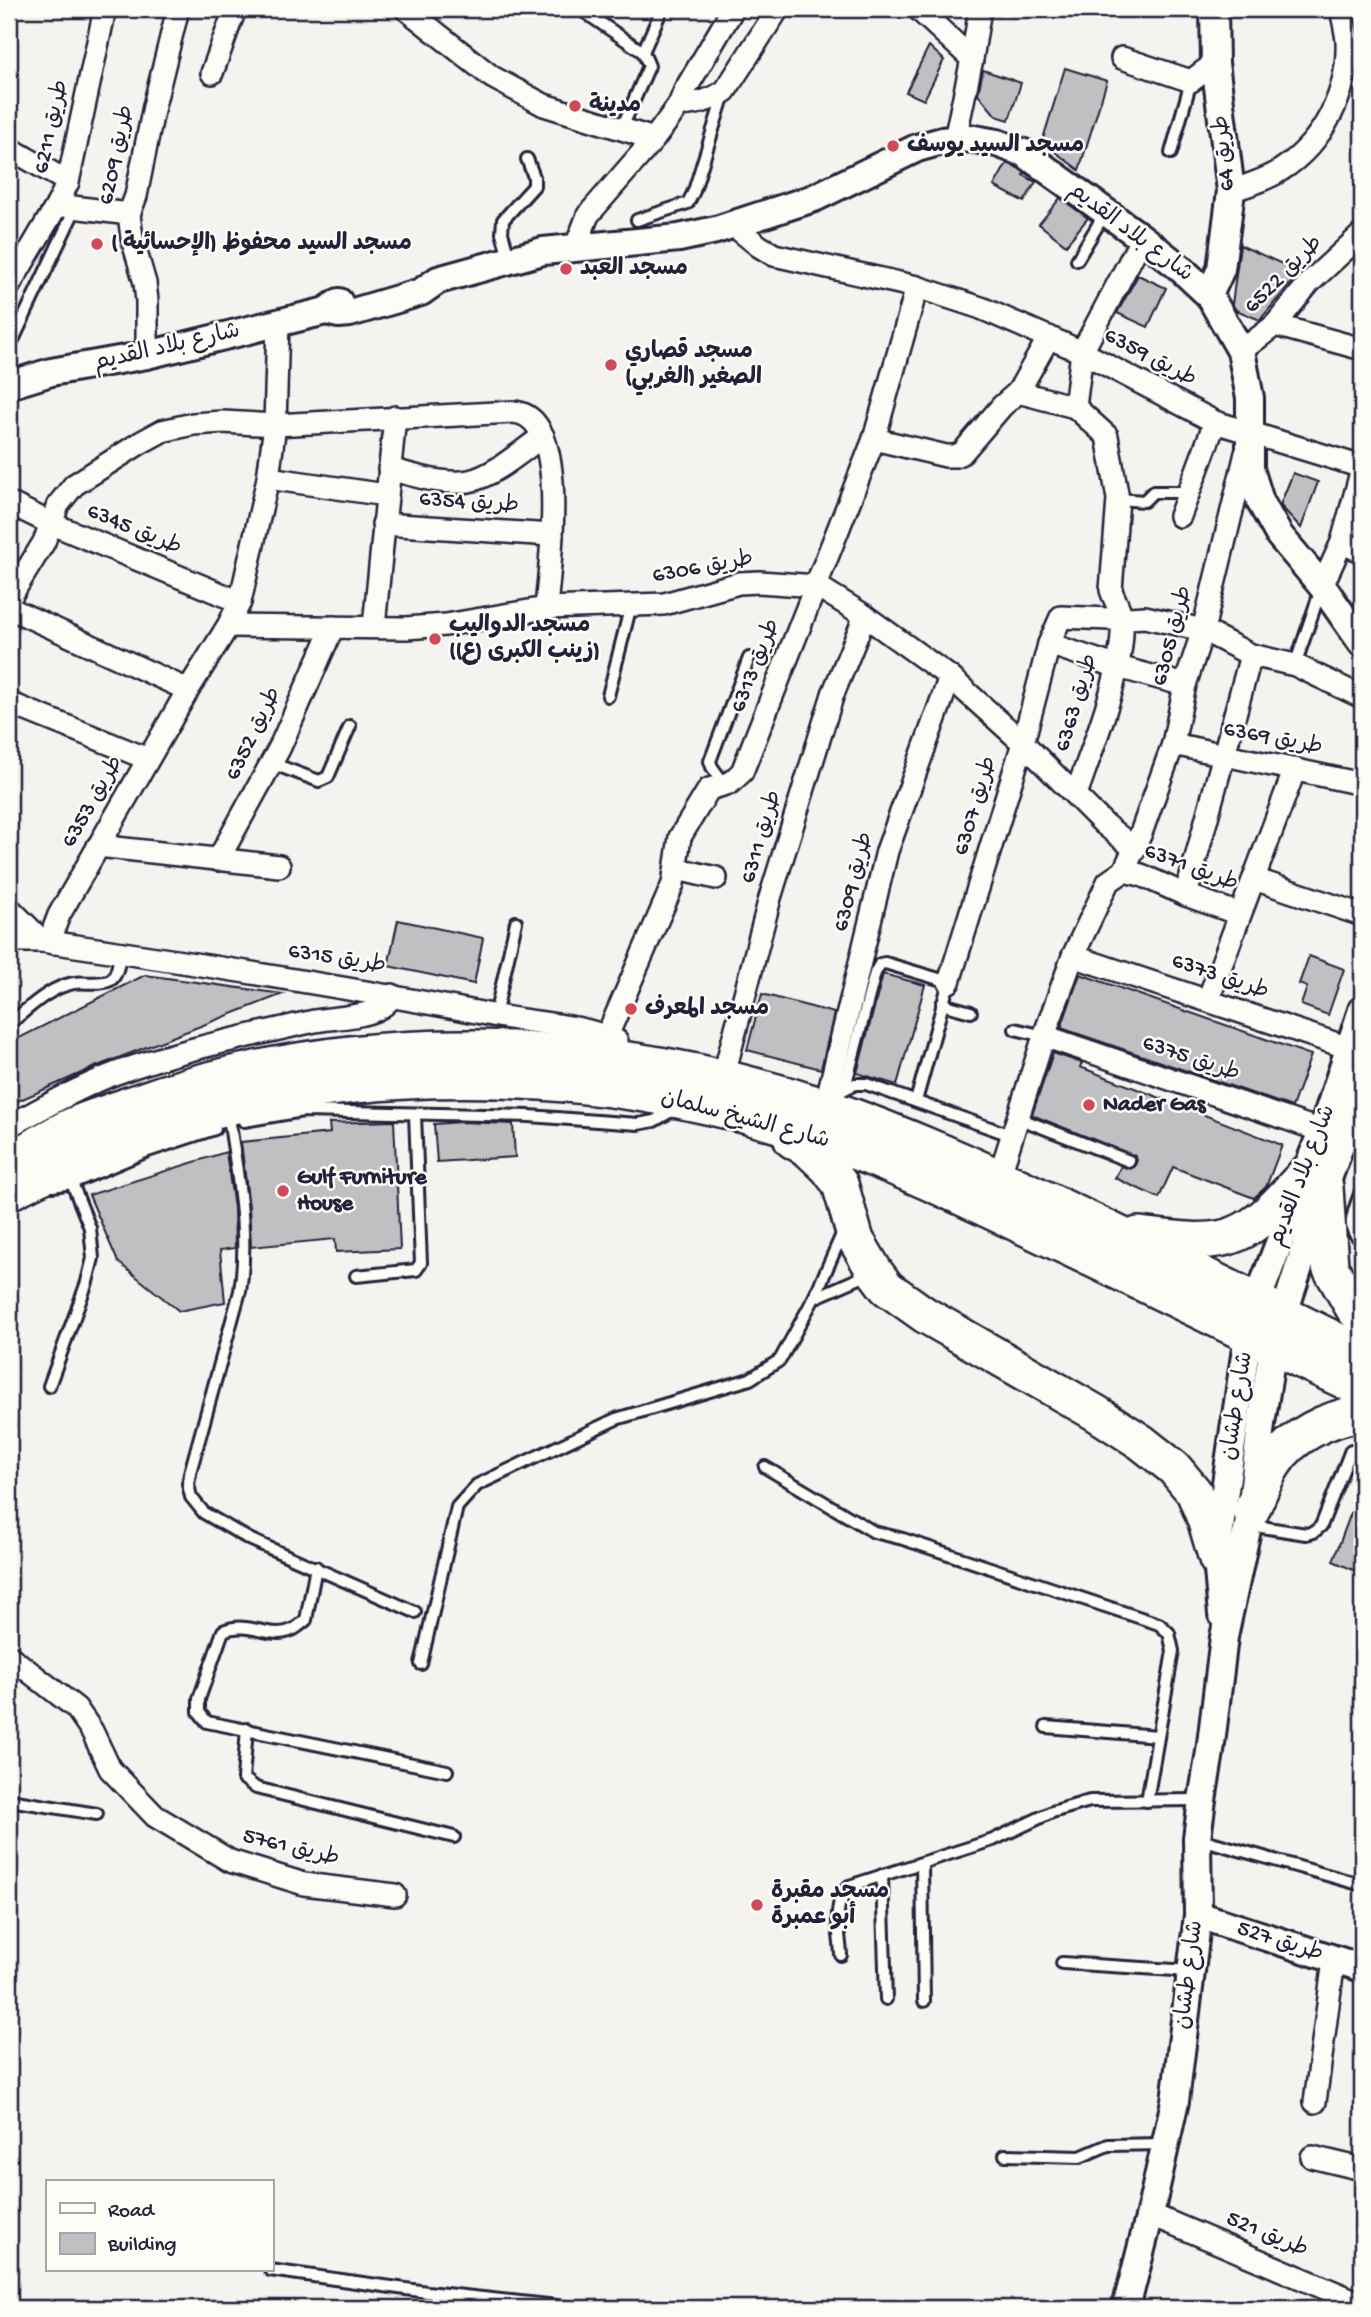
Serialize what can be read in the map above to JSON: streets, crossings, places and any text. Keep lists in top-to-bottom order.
{
  "streets": {
    "main road": ["شارع الشيخ سلمان"],
    "street": [
      "طريق 6211",
      "طريق 64",
      "طريق 6209",
      "شارع بلاد القديم",
      "طريق 6522",
      "طريق 6359",
      "طريق 6354",
      "طريق 6345",
      "طريق 6306",
      "طريق 6305",
      "طريق 6313",
      "طريق 6363",
      "طريق 6352",
      "طريق 6369",
      "طريق 6353",
      "طريق 6307",
      "طريق 6311",
      "طريق 6371",
      "طريق 6309",
      "طريق 6315",
      "طريق 6373",
      "طريق 6375",
      "شارع طشان",
      "طريق 5761",
      "طريق 527",
      "طريق 521"
    ]
  },
  "crossings": [
    ["طريق 64", "شارع بلاد القديم"],
    ["طريق 6209", "شارع بلاد القديم"],
    ["شارع بلاد القديم", "طريق 6522"],
    ["شارع بلاد القديم", "طريق 6359"],
    ["شارع بلاد القديم", "طريق 6305"],
    ["شارع بلاد القديم", "طريق 6353"],
    ["شارع بلاد القديم", "طريق 6373"],
    ["شارع بلاد القديم", "طريق 6375"],
    ["شارع بلاد القديم", "شارع الشيخ سلمان"],
    ["شارع بلاد القديم", "شارع طشان"],
    ["طريق 6359", "طريق 6305"],
    ["طريق 6359", "طريق 6313"],
    ["طريق 6354", "طريق 6306"],
    ["طريق 6345", "طريق 6353"],
    ["طريق 6306", "طريق 6305"],
    ["طريق 6306", "طريق 6313"],
    ["طريق 6306", "طريق 6363"],
    ["طريق 6306", "طريق 6352"],
    ["طريق 6306", "طريق 6353"],
    ["طريق 6306", "طريق 6307"],
    ["طريق 6306", "طريق 6311"],
    ["طريق 6306", "طريق 6309"],
    ["طريق 6305", "طريق 6369"],
    ["طريق 6305", "طريق 6371"],
    ["طريق 6313", "طريق 6315"],
    ["طريق 6363", "طريق 6307"],
    ["طريق 6369", "طريق 6371"],
    ["طريق 6353", "طريق 6315"],
    ["طريق 6311", "شارع الشيخ سلمان"],
    ["طريق 6371", "طريق 6373"],
    ["طريق 6309", "شارع الشيخ سلمان"],
    ["طريق 6315", "شارع الشيخ سلمان"],
    ["شارع الشيخ سلمان", "شارع طشان"],
    ["شارع طشان", "طريق 527"],
    ["شارع طشان", "طريق 521"]
  ],
  "places": [
    "مدينة",
    "مسجد السيد يوسف",
    "مسجد السيد محفوظ (الإحسائية )",
    "مسجد العبد",
    "مسجد قصاري الصغير (الغربي)",
    "مسجد الدواليب (زينب الكبرى (ع))",
    "مسجد المعرف",
    "Nader Gas",
    "Gulf Furniture House",
    "مسجد مقبرة أبو عمبرة"
  ],
  "legend": ["Road", "Building"]
}
